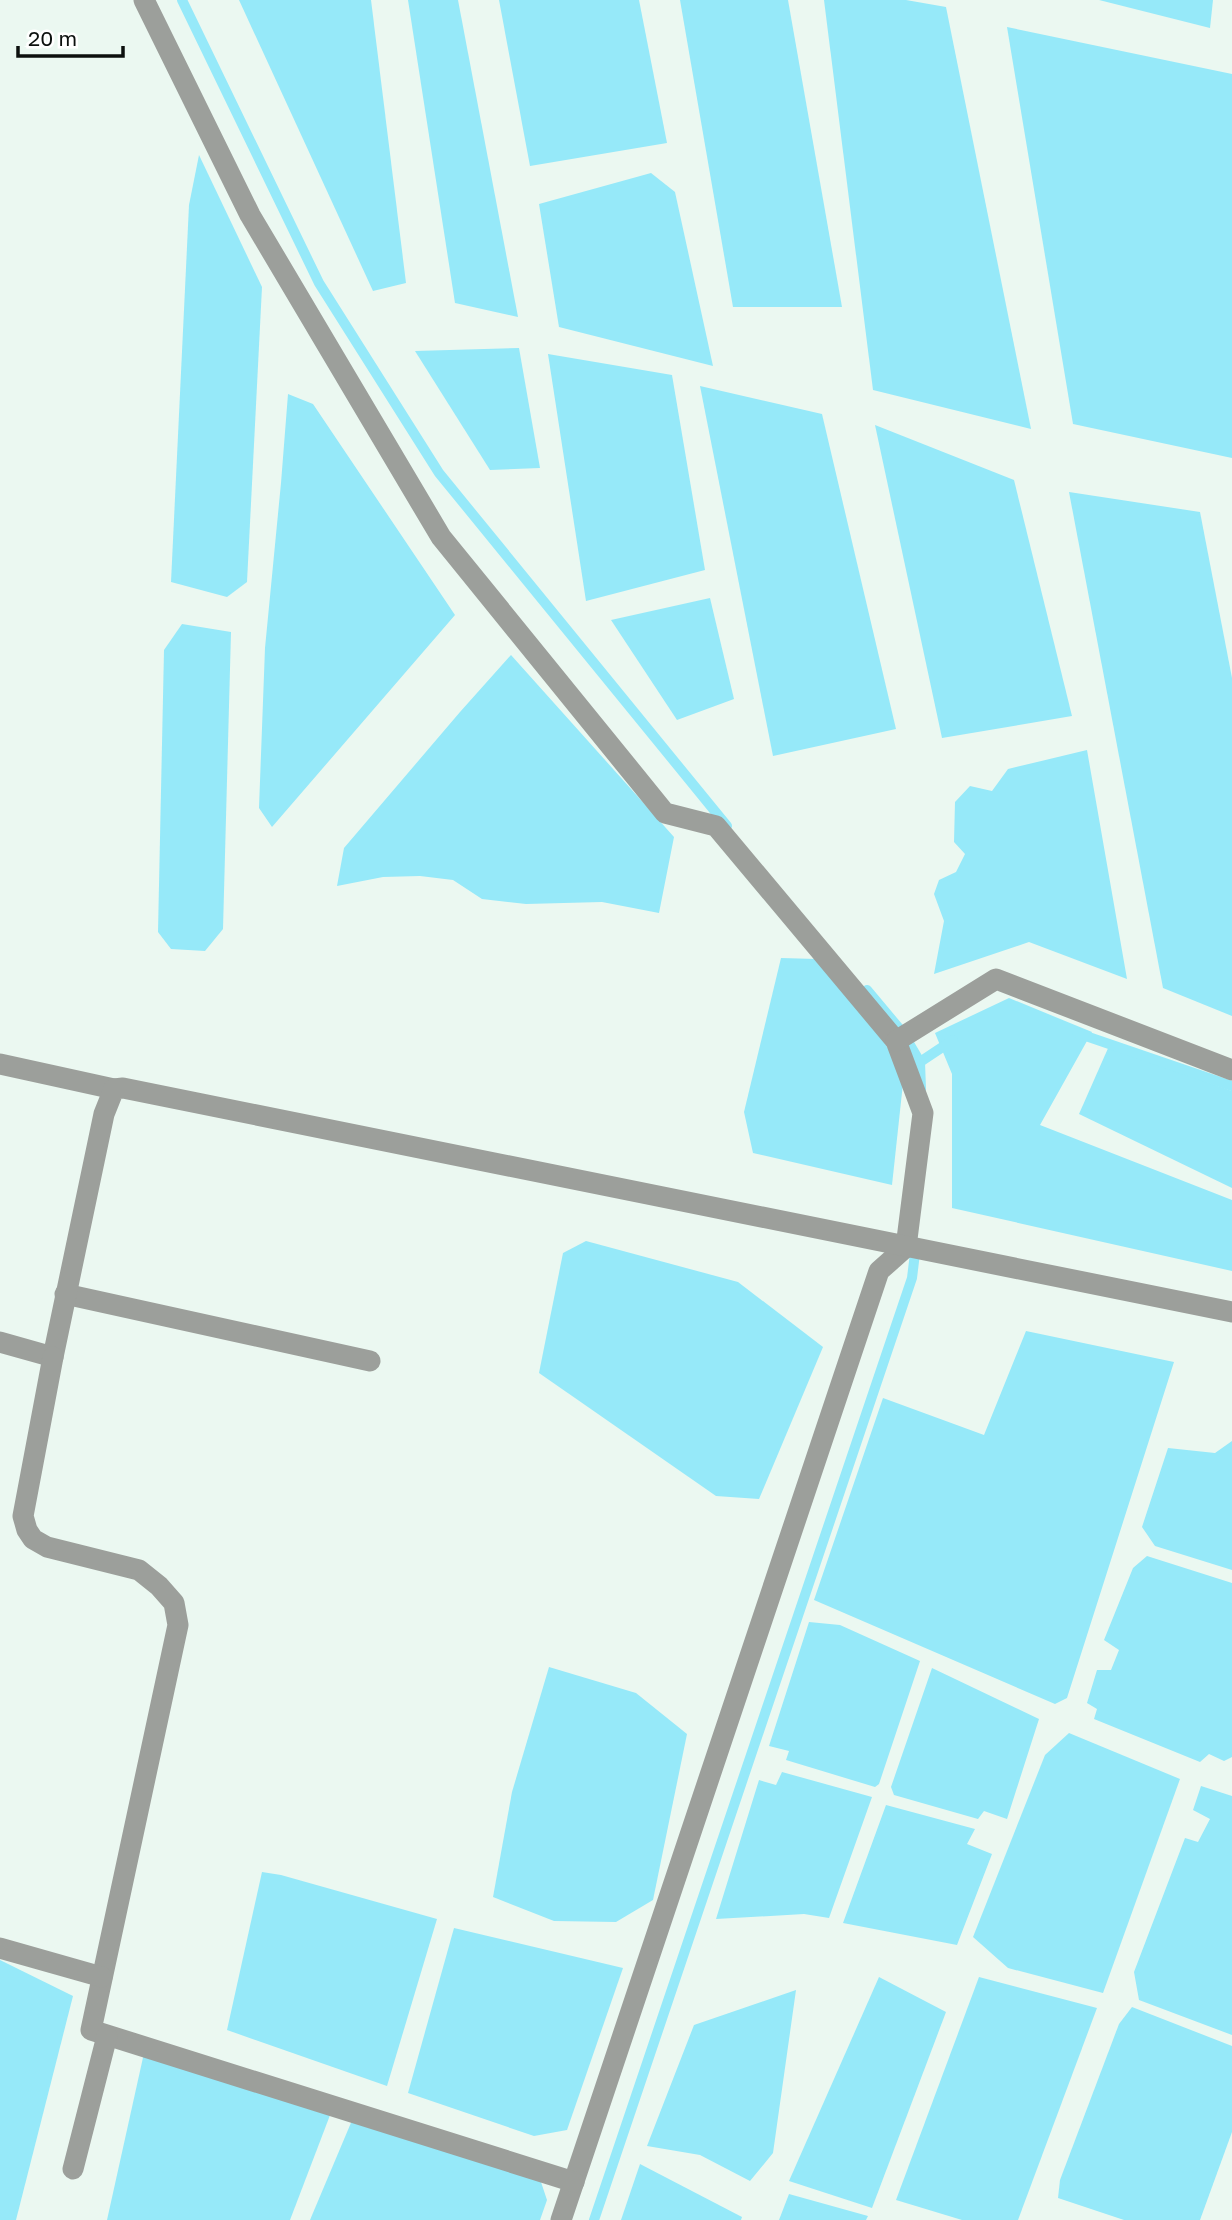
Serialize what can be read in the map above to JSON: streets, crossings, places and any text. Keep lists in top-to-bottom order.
{
  "scale_bar": "20 m"
}
